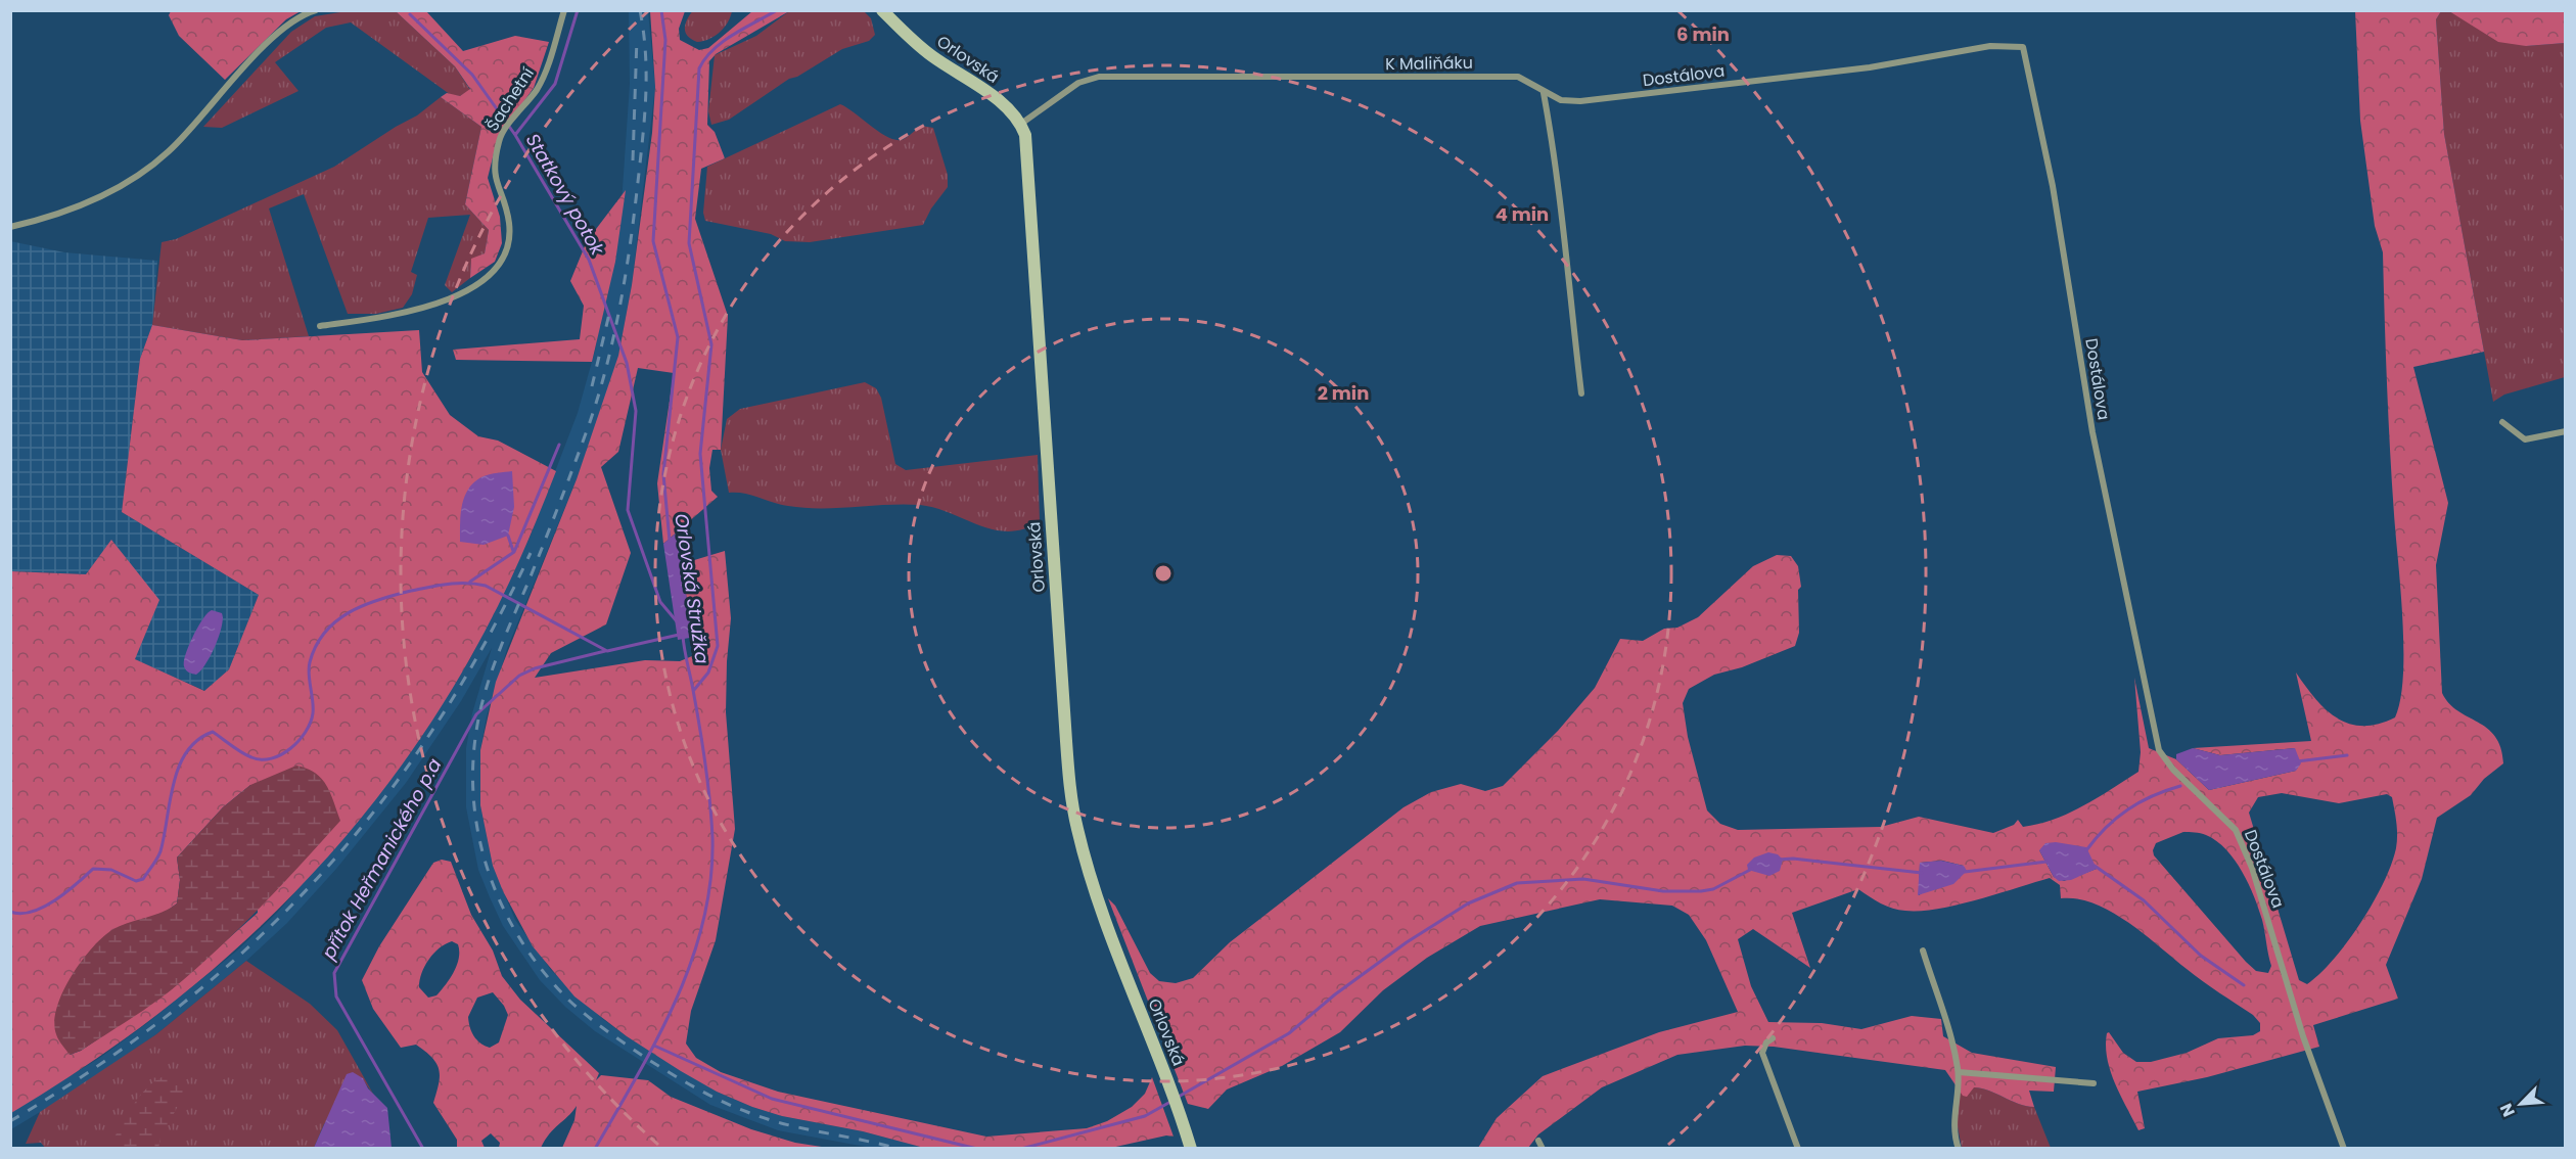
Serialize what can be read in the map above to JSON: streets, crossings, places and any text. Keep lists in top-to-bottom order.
{
  "streets": {
    "main road": ["Orlovská"],
    "street": ["K Maliňáku", "Dostálova", "Šachetní"]
  },
  "crossings": [
    ["Orlovská", "K Maliňáku"],
    ["K Maliňáku", "Dostálova"]
  ],
  "water": ["Statkový potok", "Orlovská Stružka", "přítok Heřmanického p.a"],
  "north": "bottom left",
  "rings": ["6 min", "4 min", "2 min"]
}
